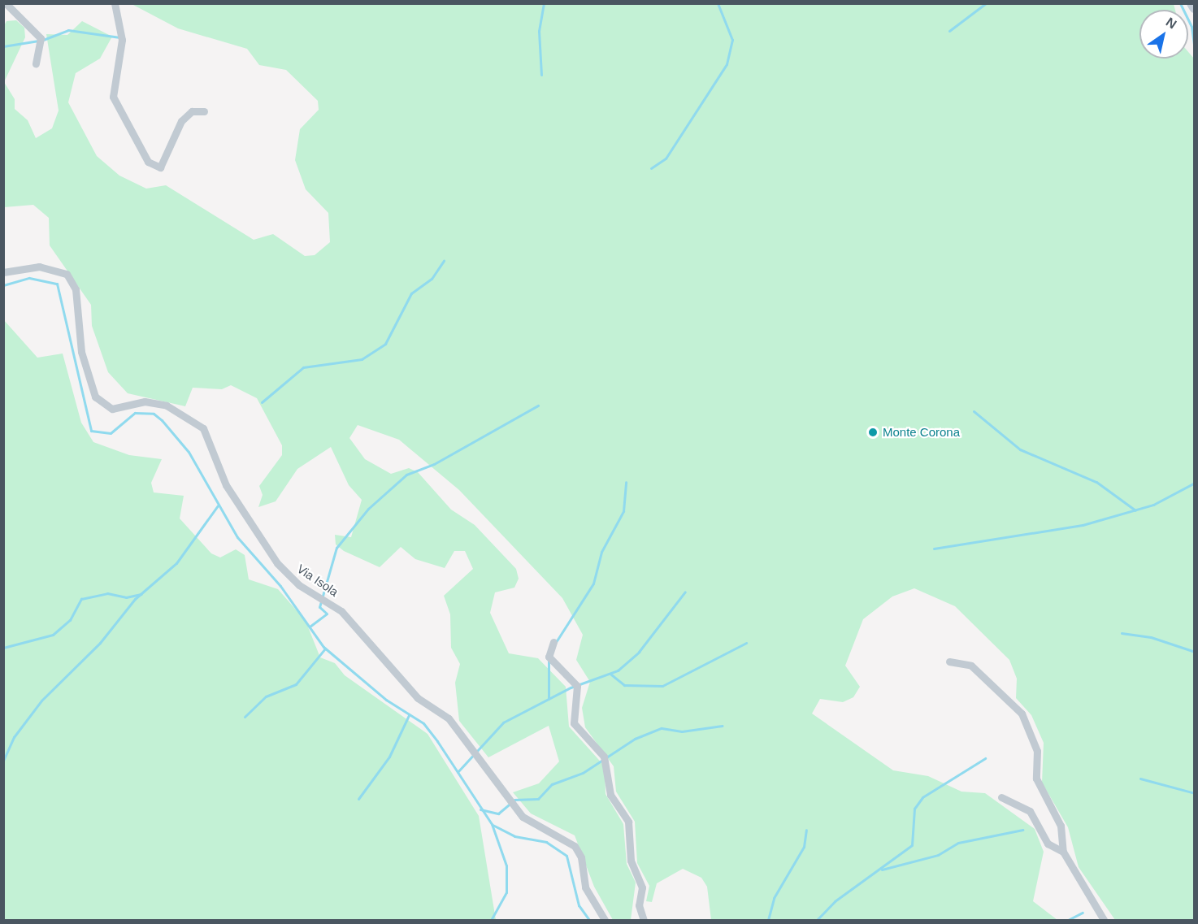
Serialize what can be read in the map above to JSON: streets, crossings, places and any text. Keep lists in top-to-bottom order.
{
  "streets": {
    "street": ["Via Isola"]
  },
  "places": ["Monte Corona"],
  "north": "top right"
}
